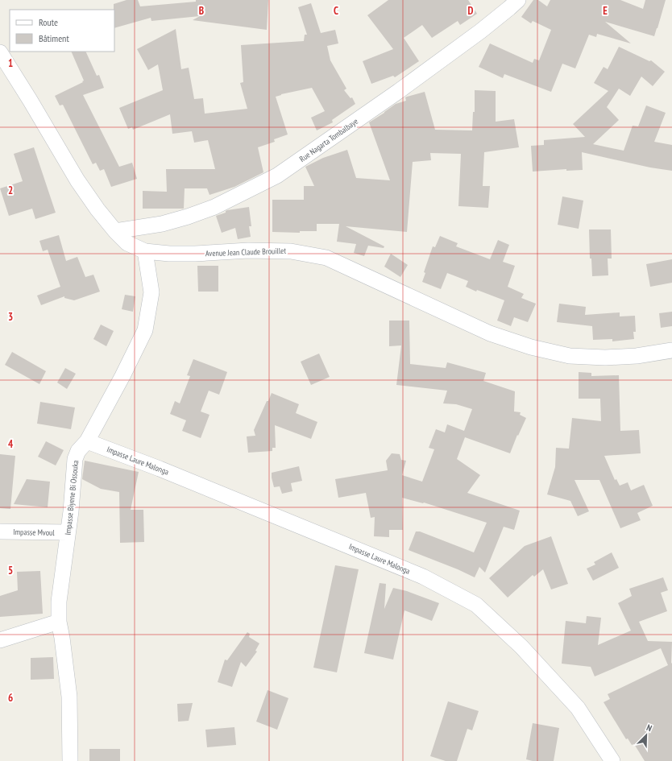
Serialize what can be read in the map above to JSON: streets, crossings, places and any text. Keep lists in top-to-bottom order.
{
  "streets": {
    "street": [
      "Rue Nagarta Tombalbaye",
      "Avenue Jean Claude Brouillet",
      "Impasse Laure Malonga",
      "Impasse Biyene Bi Ossouka",
      "Impasse Mvoul"
    ]
  },
  "crossings": [
    ["Rue Nagarta Tombalbaye", "Avenue Jean Claude Brouillet"],
    ["Avenue Jean Claude Brouillet", "Impasse Biyene Bi Ossouka"],
    ["Impasse Laure Malonga", "Impasse Biyene Bi Ossouka"],
    ["Impasse Biyene Bi Ossouka", "Impasse Mvoul"]
  ],
  "legend": ["Route", "Bâtiment"],
  "north": "top right",
  "grid": {
    "columns": [
      "B",
      "C",
      "D",
      "E"
    ],
    "rows": [
      "1",
      "2",
      "3",
      "4",
      "5",
      "6"
    ]
  }
}
